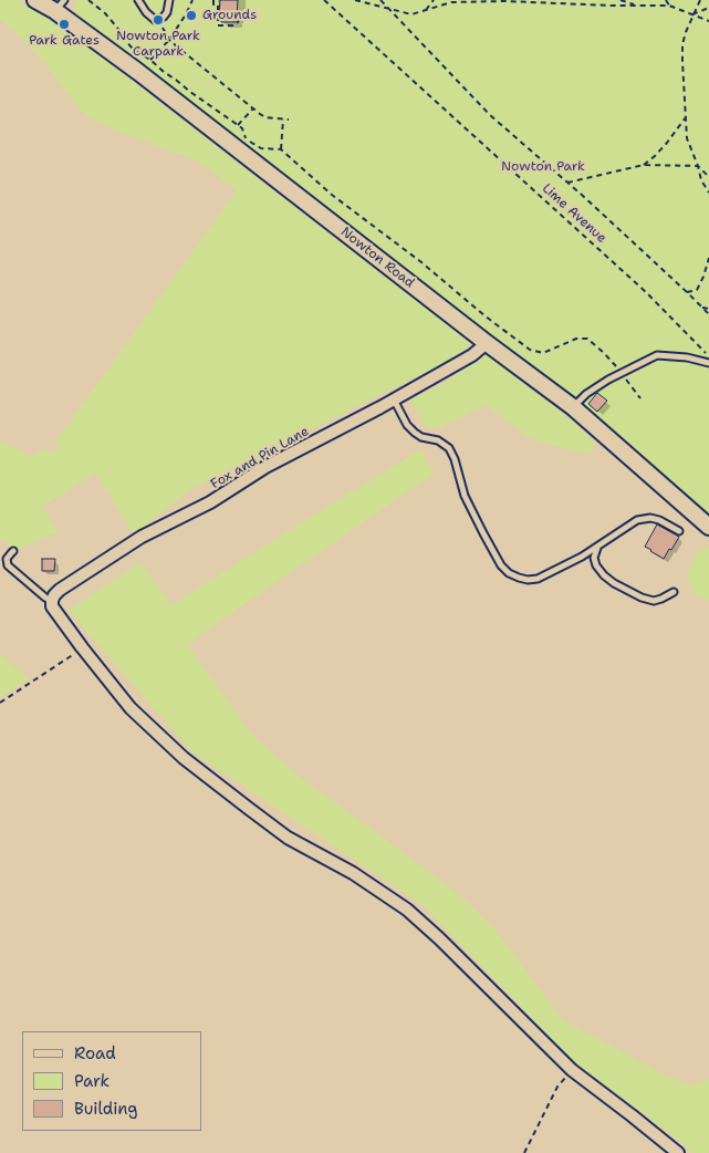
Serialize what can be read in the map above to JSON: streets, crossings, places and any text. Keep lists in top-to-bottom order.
{
  "streets": {
    "street": ["Nowton Road", "Fox and Pin Lane"],
    "path": ["Lime Avenue"]
  },
  "crossings": [
    ["Nowton Road", "Fox and Pin Lane"]
  ],
  "parks": ["Nowton Park"],
  "places": ["Grounds", "Nowton Park Carpark", "Park Gates"],
  "legend": ["Road", "Park", "Building"]
}
